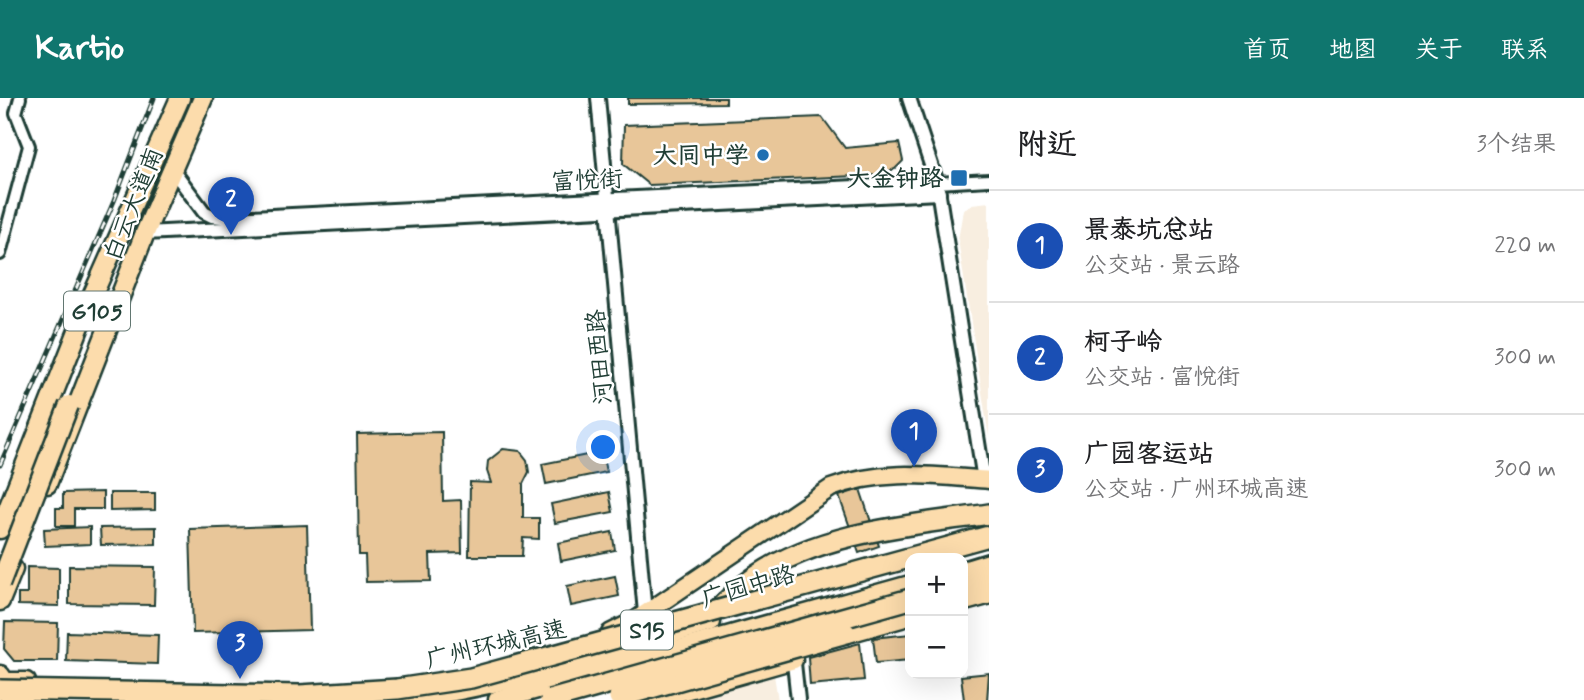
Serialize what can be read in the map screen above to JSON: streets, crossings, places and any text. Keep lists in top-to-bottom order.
{
  "streets": {
    "highway": [
      "白云大道南",
      "G105",
      "广园中路",
      "S15",
      "广州环城高速"
    ],
    "street": ["富悦街", "河田西路"]
  },
  "crossings": [
    ["富悦街", "白云大道南"],
    ["富悦街", "G105"],
    ["富悦街", "河田西路"],
    ["白云大道南", "G105"]
  ],
  "places": {
    "other": ["大同中学"],
    "transit": ["大金钟路"]
  },
  "page": {
    "header": "Kartio",
    "nav": [
      "首页",
      "地图",
      "关于",
      "联系"
    ],
    "heading": ["附近", "3个结果"],
    "pins": ["2", "1", "3"],
    "list": [
      {
        "mark": "1",
        "name": "景泰坑总站",
        "note": "公交站 · 景云路",
        "value": "220 m"
      },
      {
        "mark": "2",
        "name": "柯子岭",
        "note": "公交站 · 富悦街",
        "value": "300 m"
      },
      {
        "mark": "3",
        "name": "广园客运站",
        "note": "公交站 · 广州环城高速",
        "value": "300 m"
      }
    ],
    "map_buttons": ["+", "−"]
  }
}
